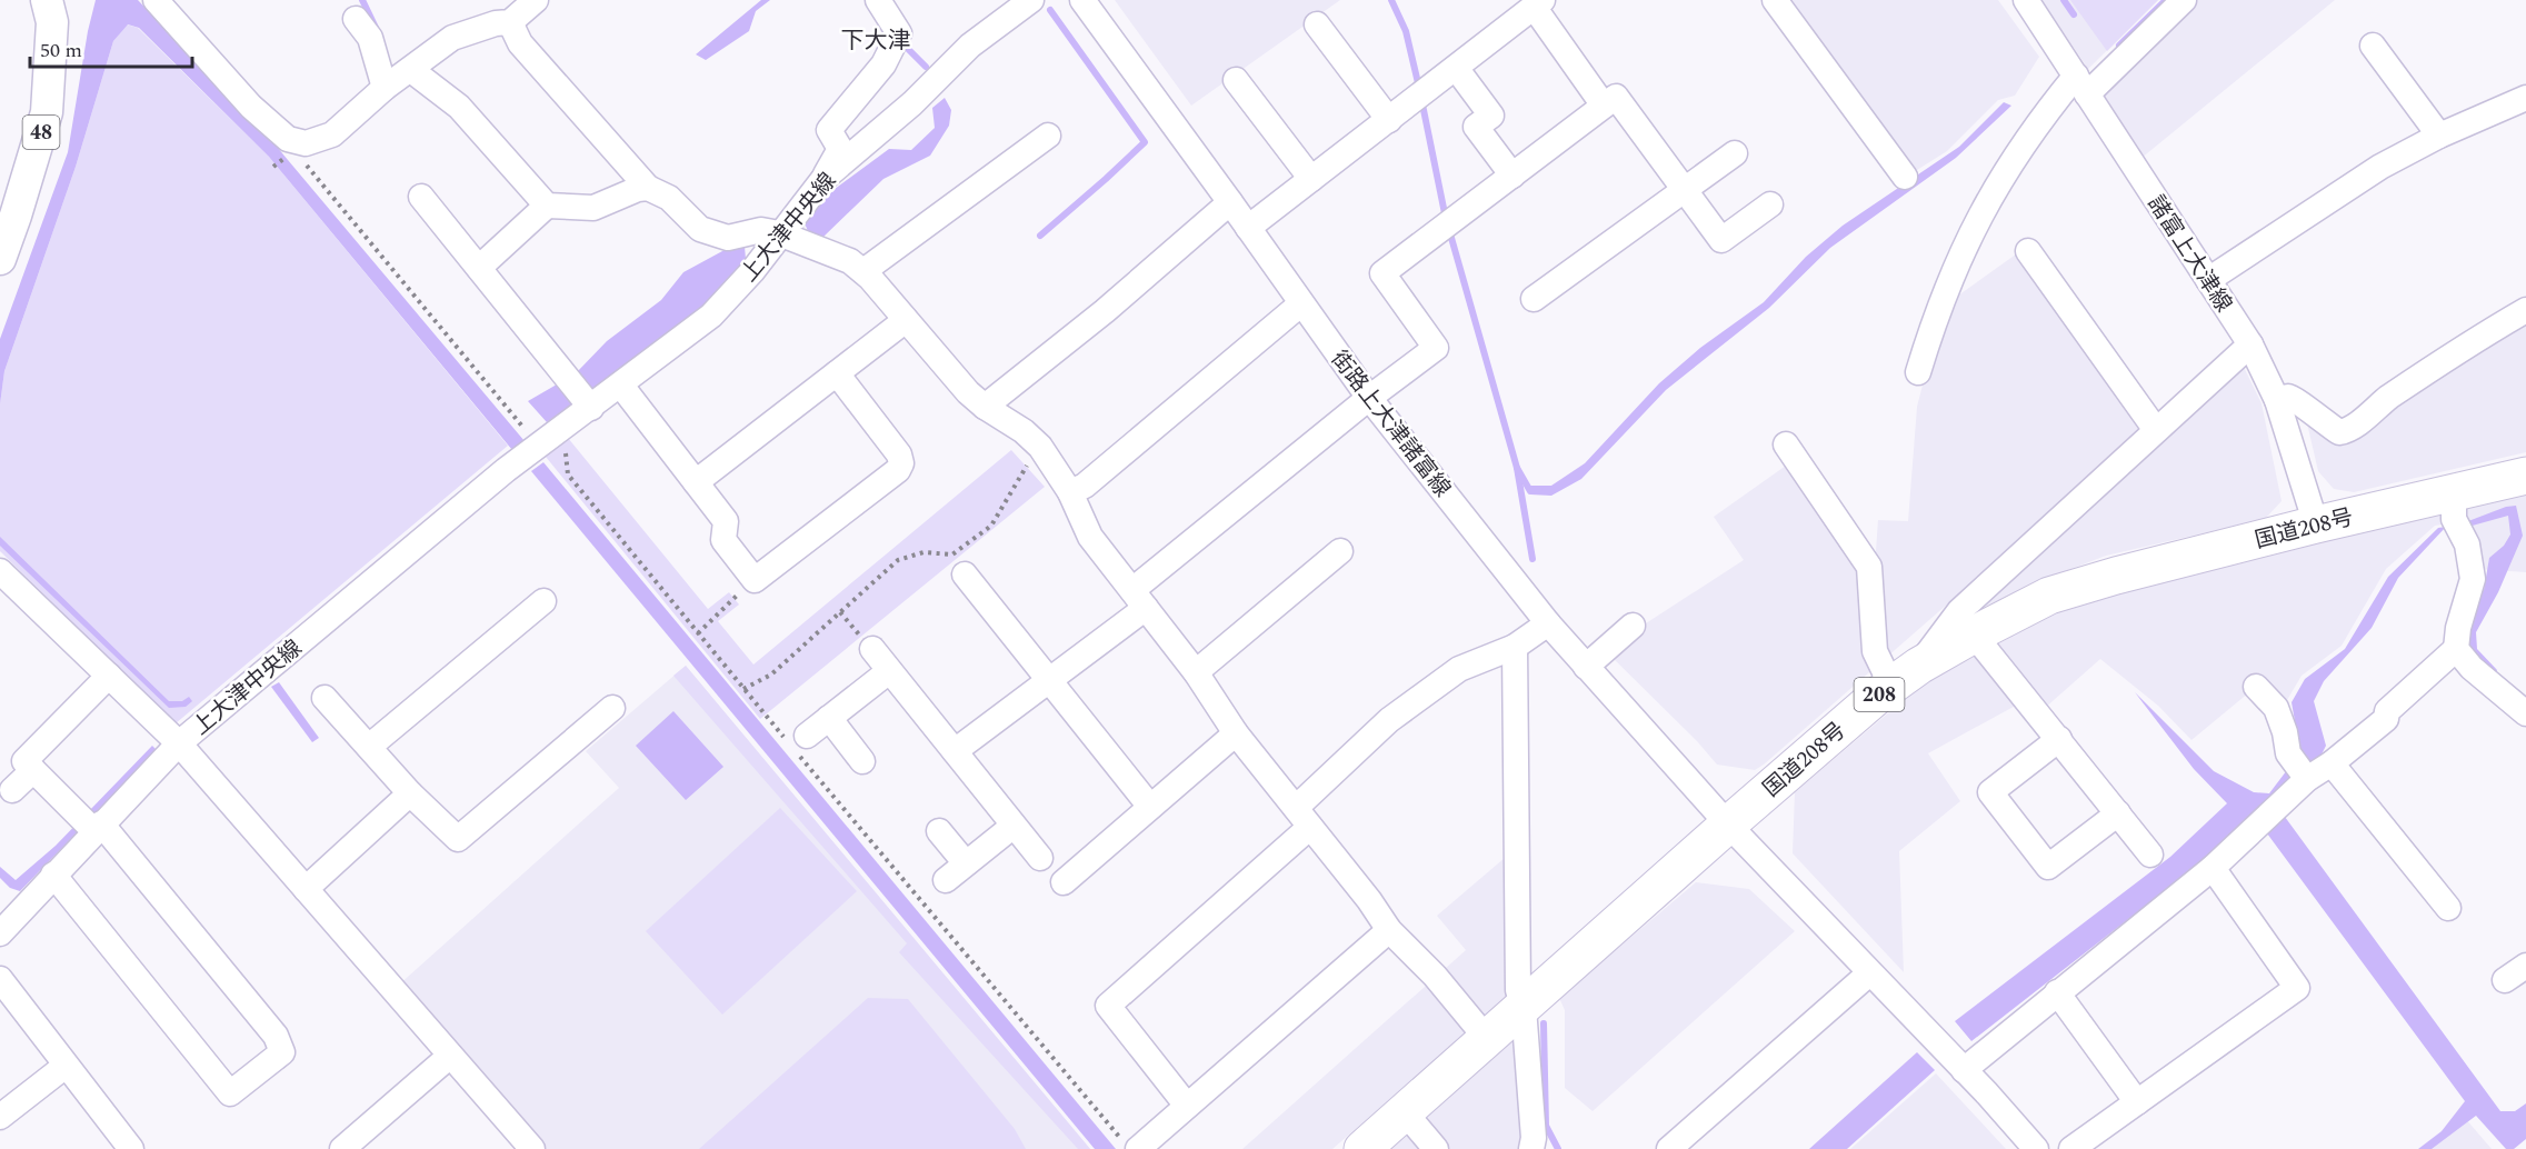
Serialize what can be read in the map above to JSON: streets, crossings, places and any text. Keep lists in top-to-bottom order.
{
  "streets": {
    "highway": ["国道208号", "208"],
    "main road": ["48"],
    "street": ["上大津中央線", "諸富上大津線", "街路上大津諸富線"]
  },
  "crossings": [
    ["諸富上大津線", "国道208号"],
    ["街路上大津諸富線", "国道208号"]
  ],
  "districts": ["下大津"],
  "scale_bar": "50 m"
}
